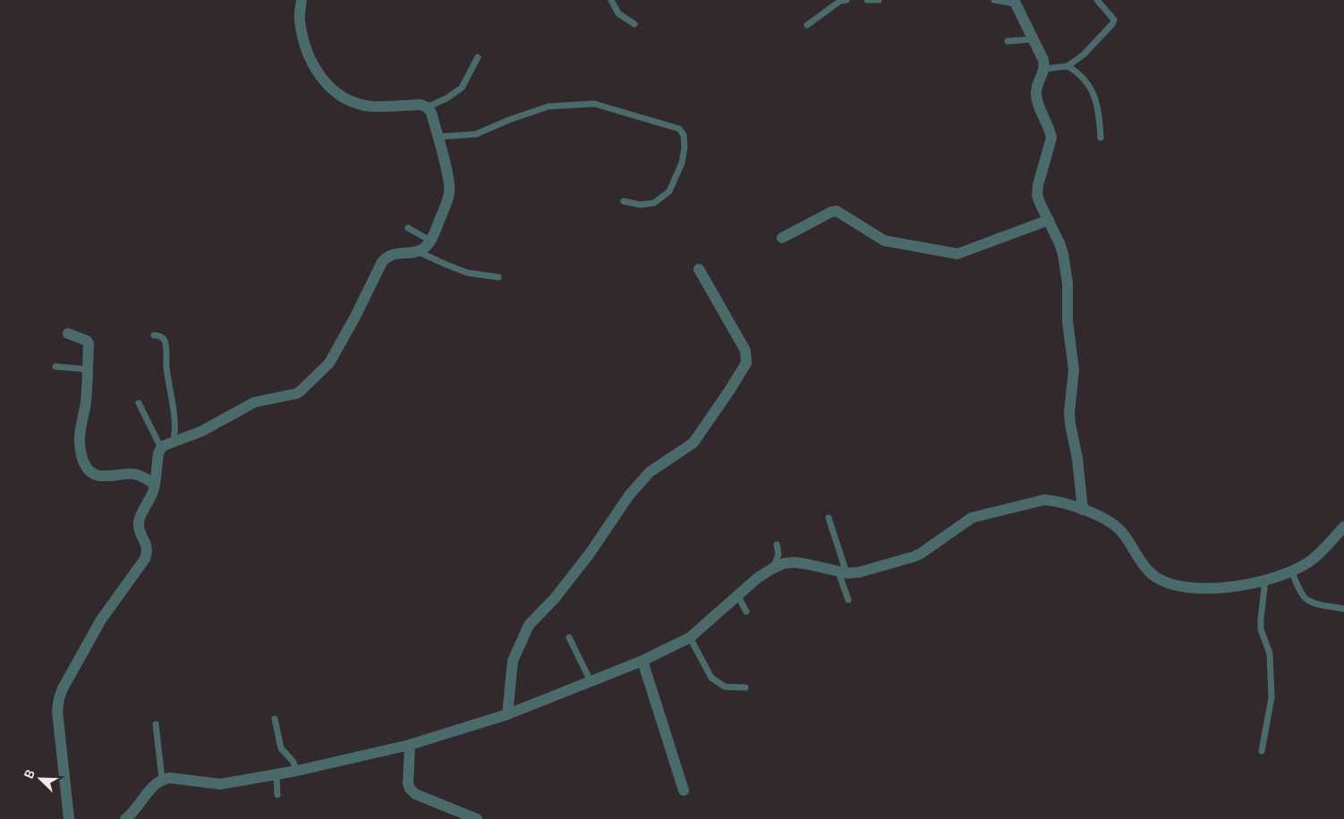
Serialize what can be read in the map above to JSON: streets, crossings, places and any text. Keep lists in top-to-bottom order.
{
  "north": "top left"
}
